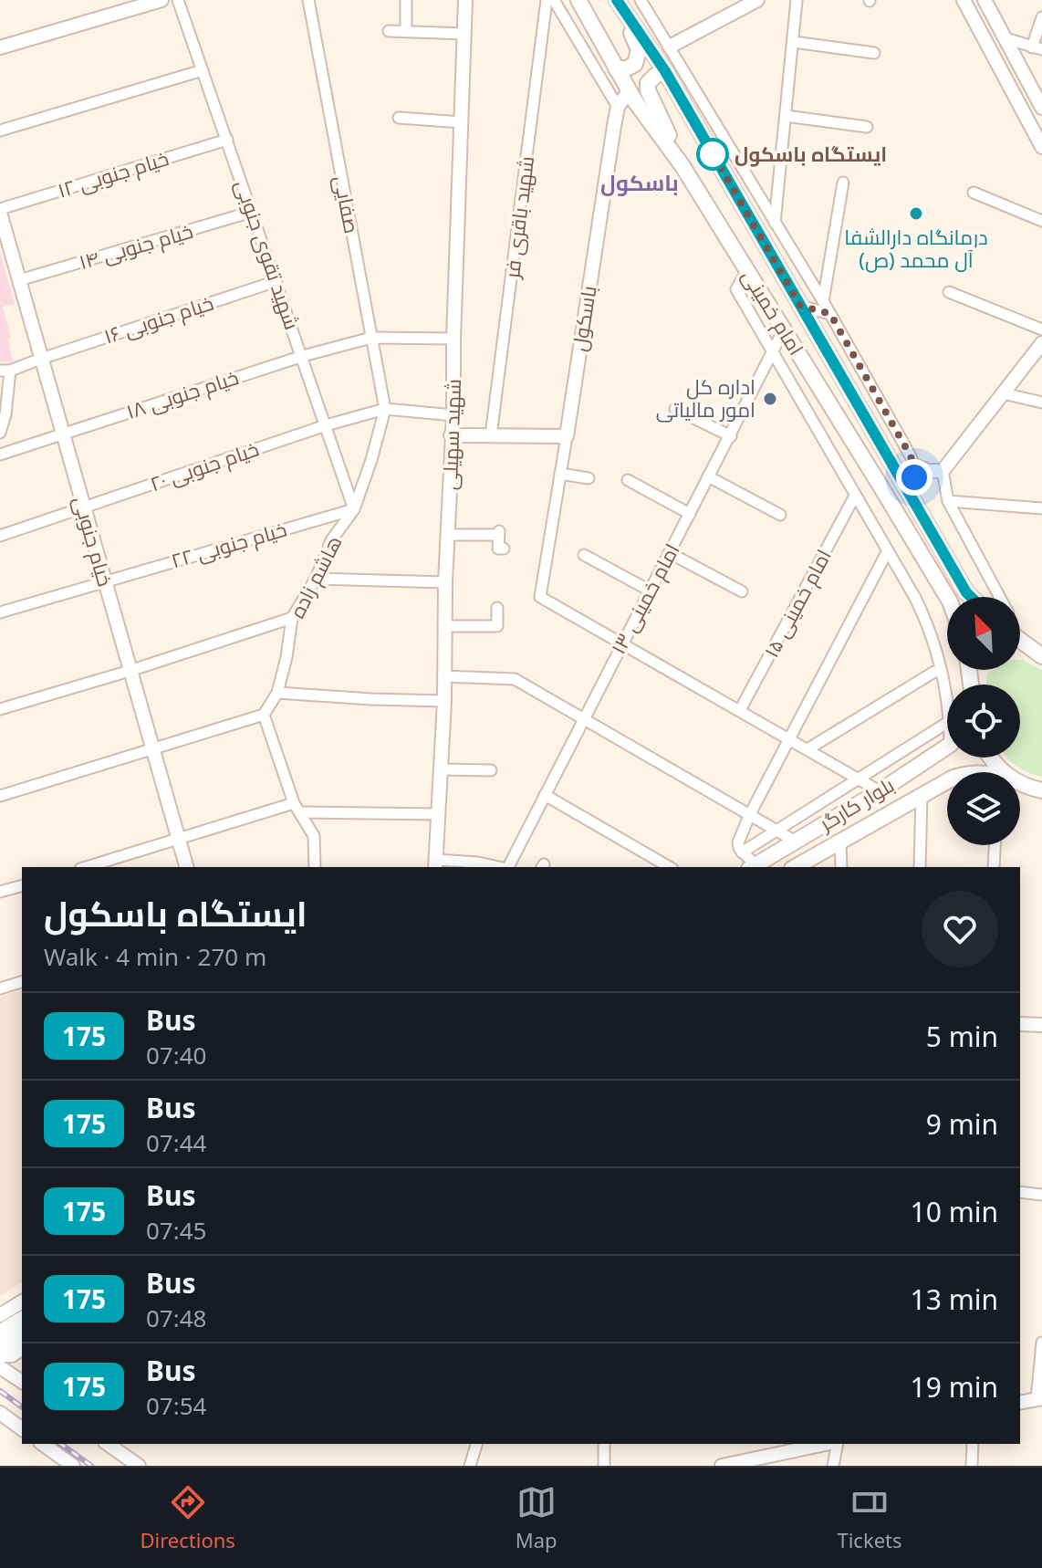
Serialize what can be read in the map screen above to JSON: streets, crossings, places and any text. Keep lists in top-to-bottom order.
{
  "streets": {
    "main road": ["امام خمینی", "بلوار کارگر"],
    "street": [
      "خیام جنوبی ۱۲",
      "صفایی",
      "شهید باقری فر",
      "خیام جنوبی ۱۴",
      "شهید تقوی جنوبی",
      "باسکول",
      "خیام جنوبی ۱۶",
      "خیام جنوبی ۱۸",
      "شهید سهیلی",
      "خیام جنوبی ۲۰",
      "خیام جنوبی",
      "خیام جنوبی ۲۲",
      "هاشم زاده",
      "امام خمینی ۱۳",
      "امام خمینی ۱۵"
    ]
  },
  "crossings": [
    ["خیام جنوبی ۱۲", "شهید تقوی جنوبی"],
    ["خیام جنوبی ۱۲", "خیام جنوبی"],
    ["صفایی", "خیام جنوبی ۱۸"],
    ["صفایی", "خیام جنوبی ۲۰"],
    ["صفایی", "هاشم زاده"],
    ["خیام جنوبی ۱۴", "شهید تقوی جنوبی"],
    ["خیام جنوبی ۱۴", "خیام جنوبی"],
    ["شهید تقوی جنوبی", "خیام جنوبی ۱۶"],
    ["شهید تقوی جنوبی", "خیام جنوبی ۱۸"],
    ["شهید تقوی جنوبی", "خیام جنوبی ۲۰"],
    ["شهید تقوی جنوبی", "خیام جنوبی ۲۲"],
    ["شهید تقوی جنوبی", "هاشم زاده"],
    ["امام خمینی", "باسکول"],
    ["امام خمینی", "امام خمینی ۱۳"],
    ["خیام جنوبی ۱۶", "خیام جنوبی"],
    ["خیام جنوبی ۱۸", "شهید سهیلی"],
    ["خیام جنوبی ۱۸", "خیام جنوبی"],
    ["خیام جنوبی ۲۰", "خیام جنوبی"],
    ["خیام جنوبی ۲۰", "هاشم زاده"],
    ["خیام جنوبی", "خیام جنوبی ۲۲"],
    ["خیام جنوبی ۲۲", "هاشم زاده"]
  ],
  "districts": ["باسکول"],
  "places": ["ایستگاه باسکول", "درمانگاه دارالشفا آل محمد (ص)", "اداره کل امور مالیاتی"],
  "lines": ["bus line 175"],
  "north": "top left",
  "page": {
    "heading": ["ایستگاه باسکول", "Walk · 4 min · 270 m"],
    "list": [
      {
        "mark": "175",
        "name": "Bus",
        "note": "07:40",
        "value": "5 min"
      },
      {
        "mark": "175",
        "name": "Bus",
        "note": "07:44",
        "value": "9 min"
      },
      {
        "mark": "175",
        "name": "Bus",
        "note": "07:45",
        "value": "10 min"
      },
      {
        "mark": "175",
        "name": "Bus",
        "note": "07:48",
        "value": "13 min"
      },
      {
        "mark": "175",
        "name": "Bus",
        "note": "07:54",
        "value": "19 min"
      }
    ],
    "tabs": ["Directions", "Map", "Tickets"]
  }
}
